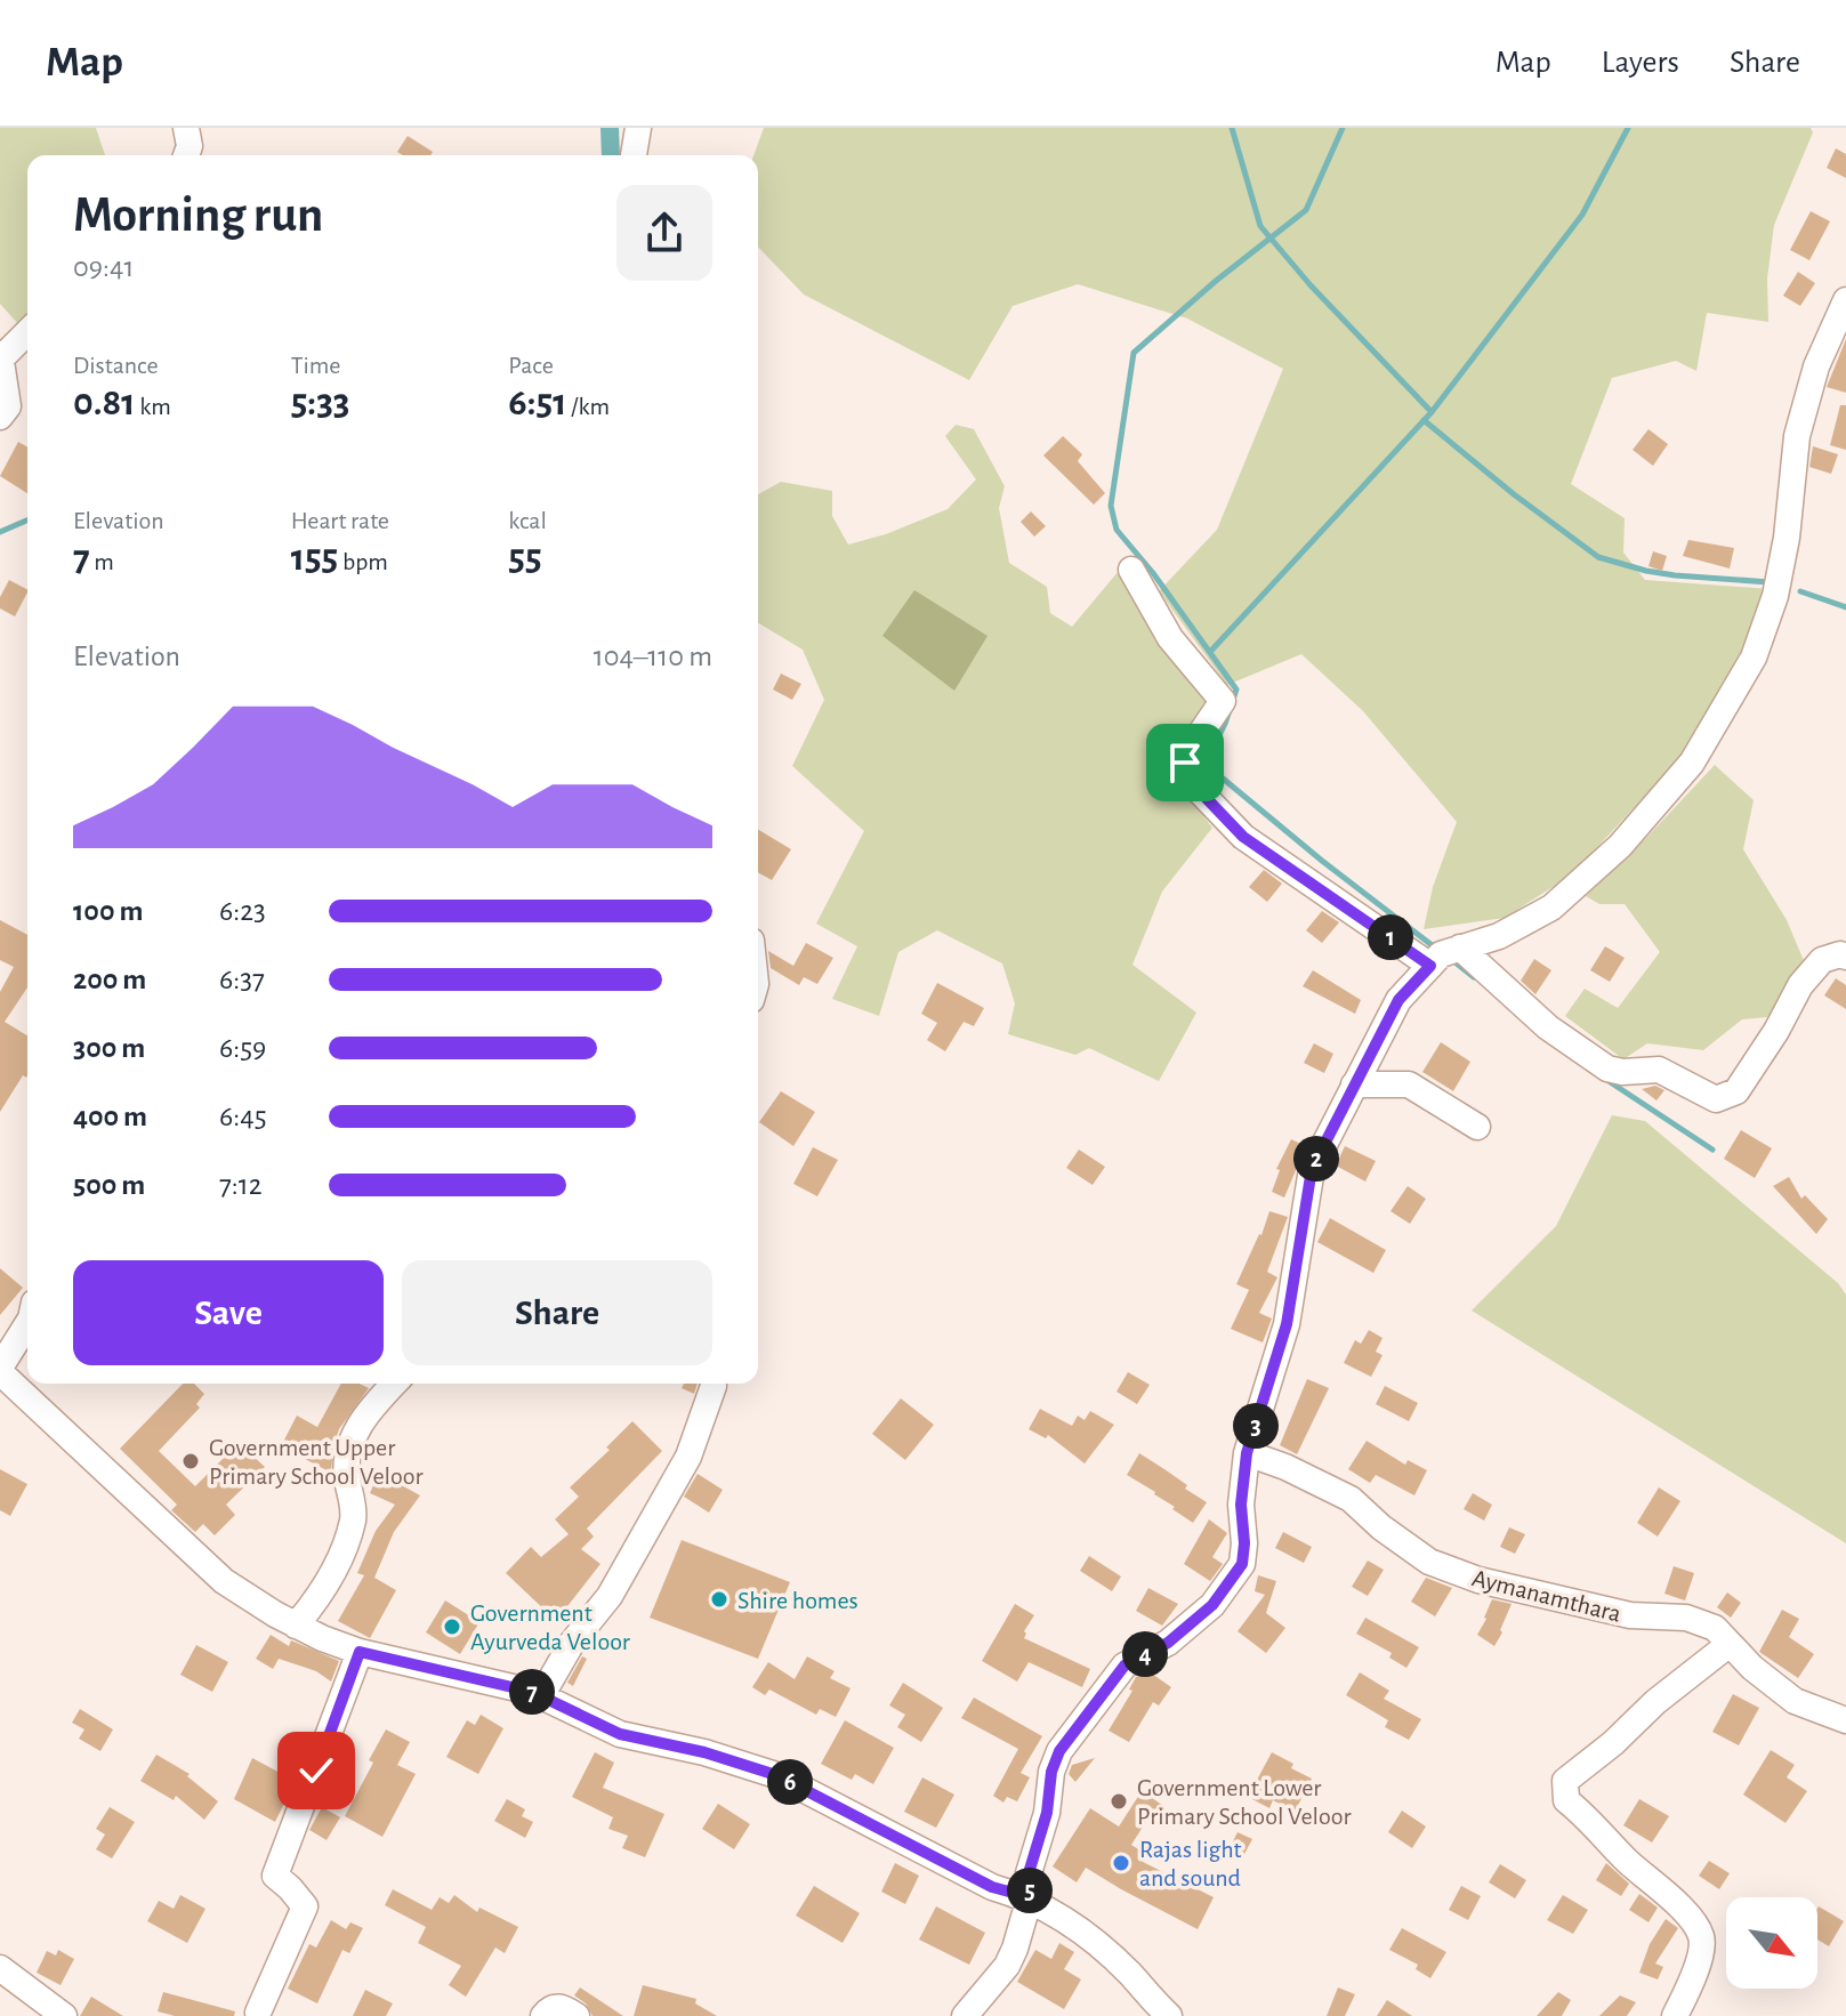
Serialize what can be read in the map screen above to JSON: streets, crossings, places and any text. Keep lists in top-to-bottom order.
{
  "streets": {
    "street": ["Aymanamthara"]
  },
  "places": [
    "Government Upper Primary School Veloor",
    "Shire homes",
    "Government Ayurveda Veloor",
    "Government Lower Primary School Veloor",
    "Rajas light and sound"
  ],
  "north": "bottom right",
  "page": {
    "header": "Map",
    "nav": ["Map", "Layers", "Share"],
    "heading": ["Morning run", "09:41"],
    "stats": [
      ["Distance", "0.81 km"],
      ["Time", "5:33"],
      ["Pace", "6:51 /km"],
      ["Elevation", "7 m"],
      ["Heart rate", "155 bpm"],
      ["kcal", "55"]
    ],
    "chart": ["Elevation", "104–110 m"],
    "list": [
      {
        "name": "100 m",
        "note": "6:23"
      },
      {
        "name": "200 m",
        "note": "6:37"
      },
      {
        "name": "300 m",
        "note": "6:59"
      },
      {
        "name": "400 m",
        "note": "6:45"
      },
      {
        "name": "500 m",
        "note": "7:12"
      }
    ],
    "pins": [
      "1",
      "2",
      "3",
      "4",
      "7",
      "6",
      "5"
    ],
    "buttons": ["Save", "Share"]
  }
}
